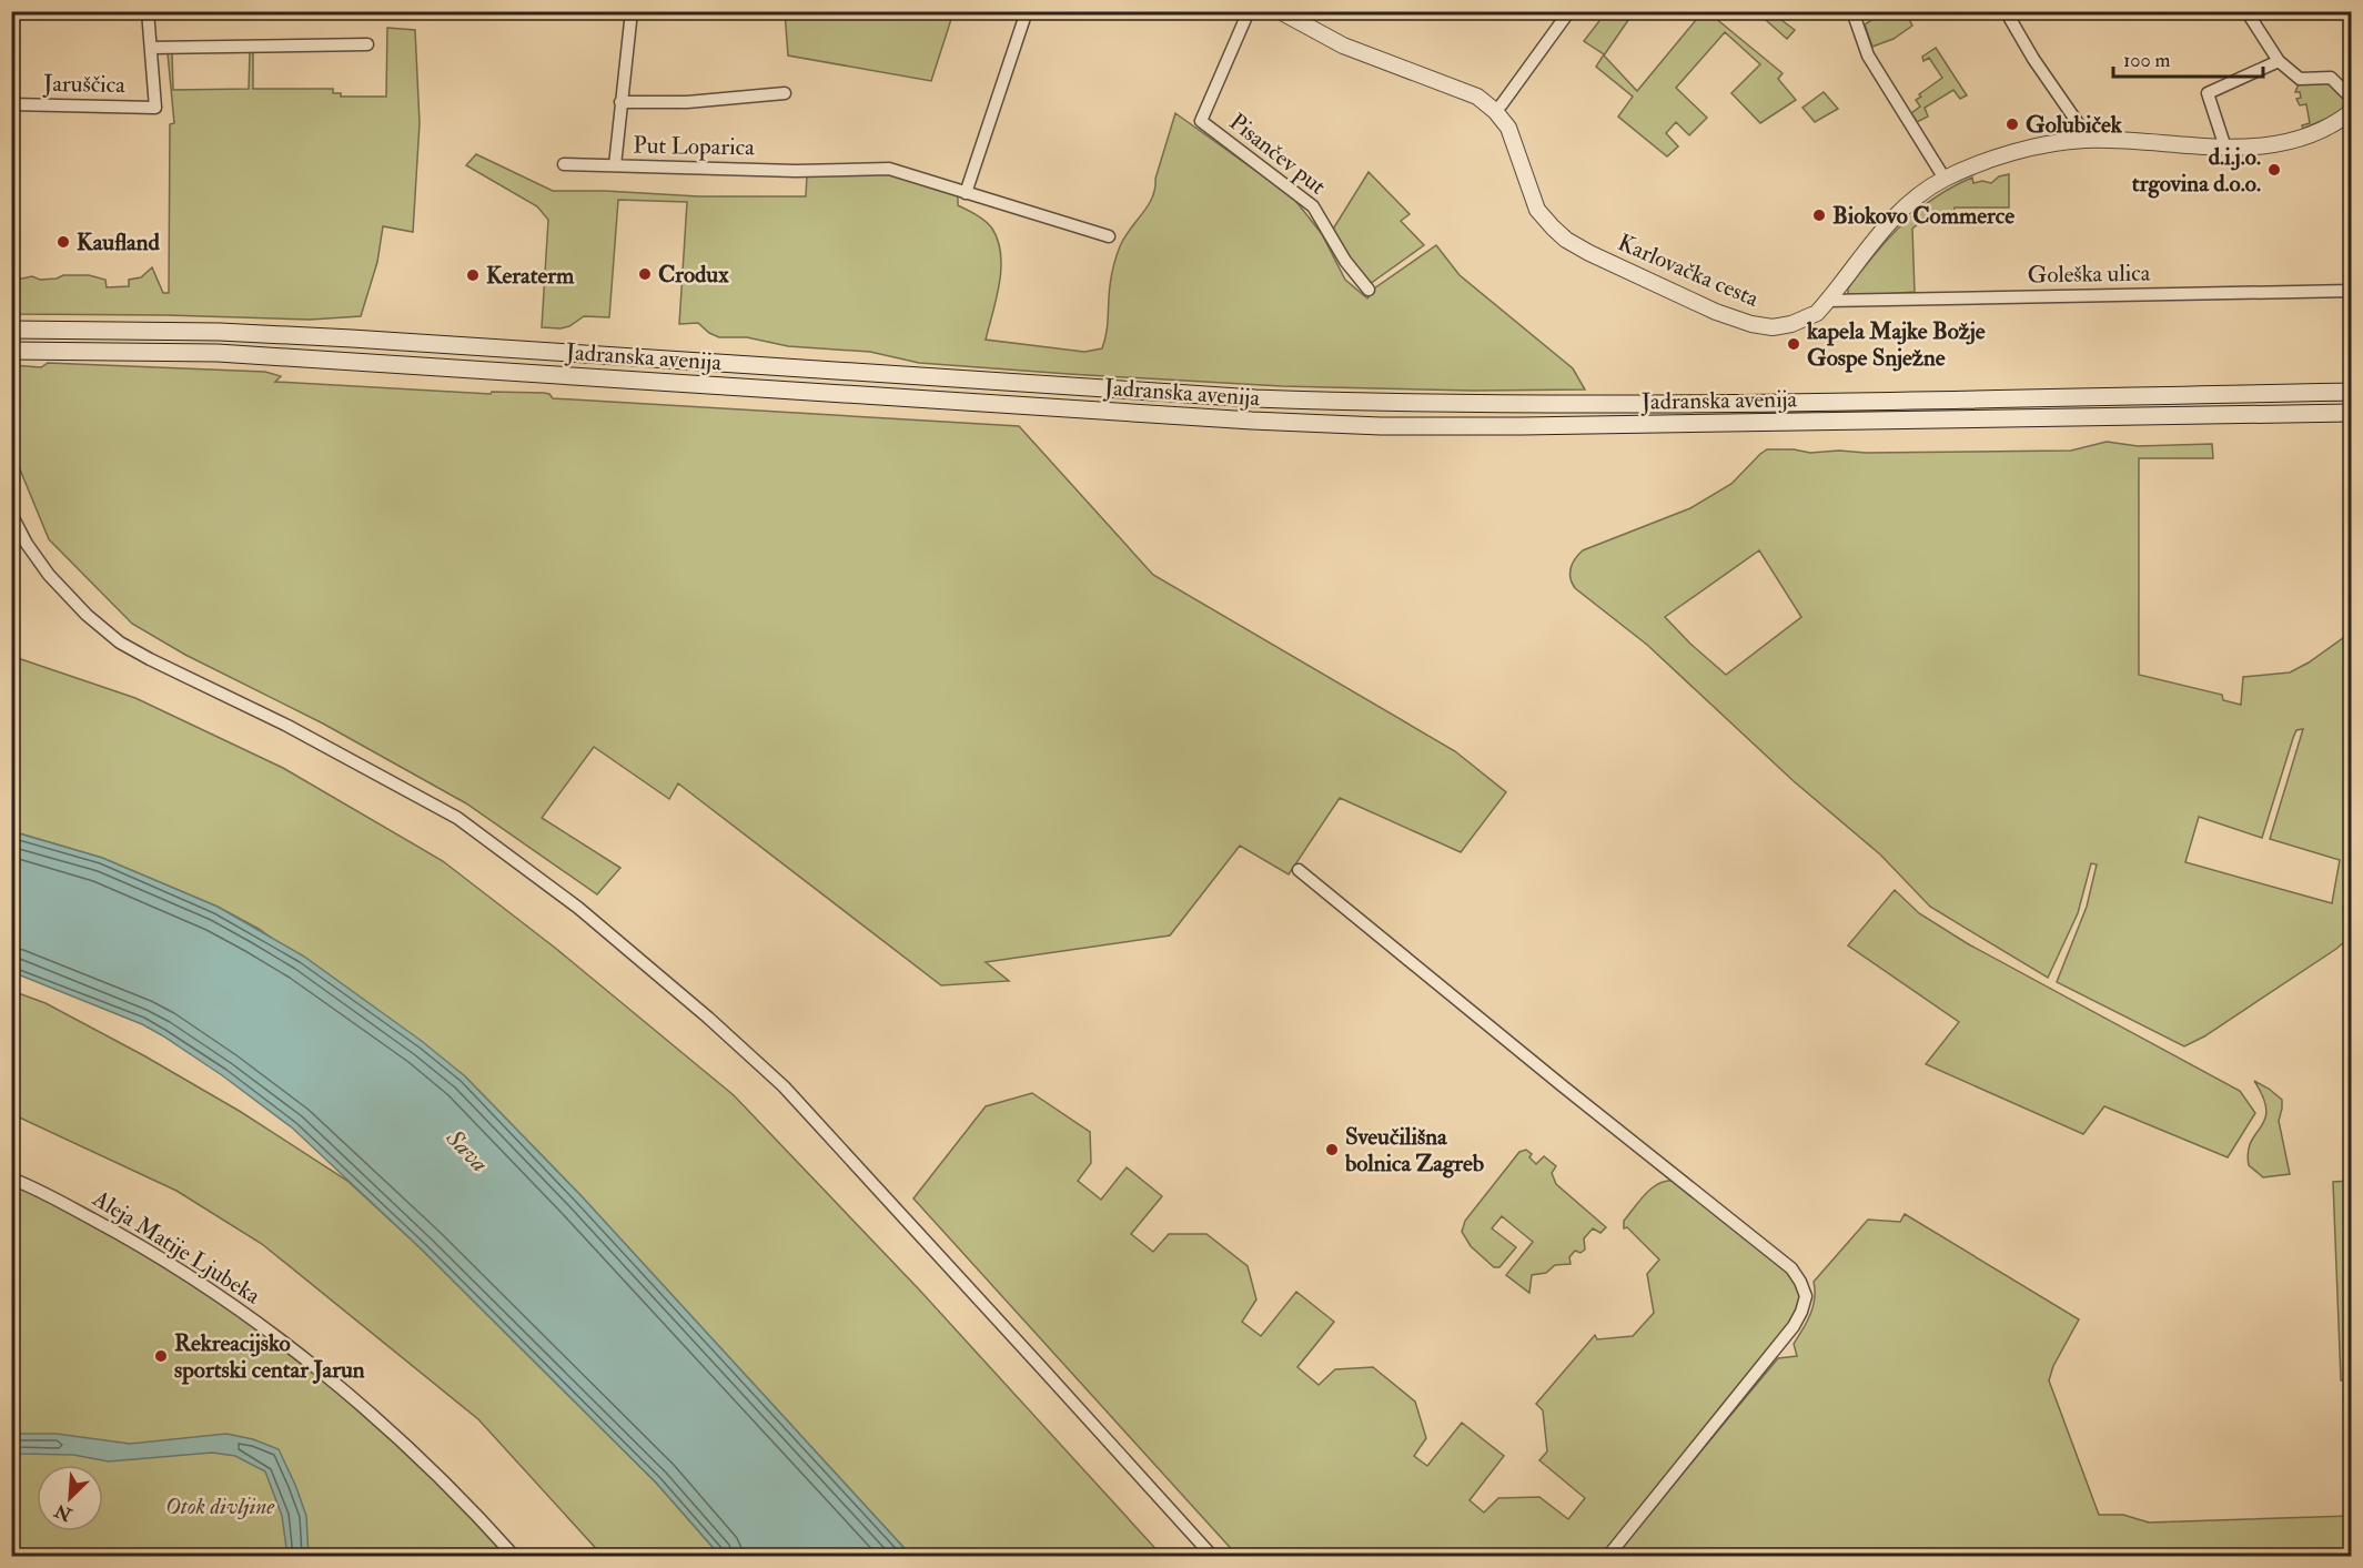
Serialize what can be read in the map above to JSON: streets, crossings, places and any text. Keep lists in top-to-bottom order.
{
  "streets": {
    "main road": ["Jadranska avenija"],
    "street": [
      "Jaruščica",
      "Put Loparica",
      "Pisančev put",
      "Karlovačka cesta",
      "Goleška ulica",
      "Aleja Matije Ljubeka"
    ]
  },
  "crossings": [
    ["Karlovačka cesta", "Goleška ulica"]
  ],
  "water": ["Sava"],
  "parks": ["Otok divljine"],
  "places": [
    "Golubiček",
    "d.i.j.o. trgovina d.o.o.",
    "Biokovo Commerce",
    "Kaufland",
    "Crodux",
    "Keraterm",
    "kapela Majke Božje Gospe Snježne",
    "Sveučilišna bolnica Zagreb",
    "Rekreacijsko sportski centar Jarun"
  ],
  "scale_bar": "100 m",
  "north": "bottom left"
}
